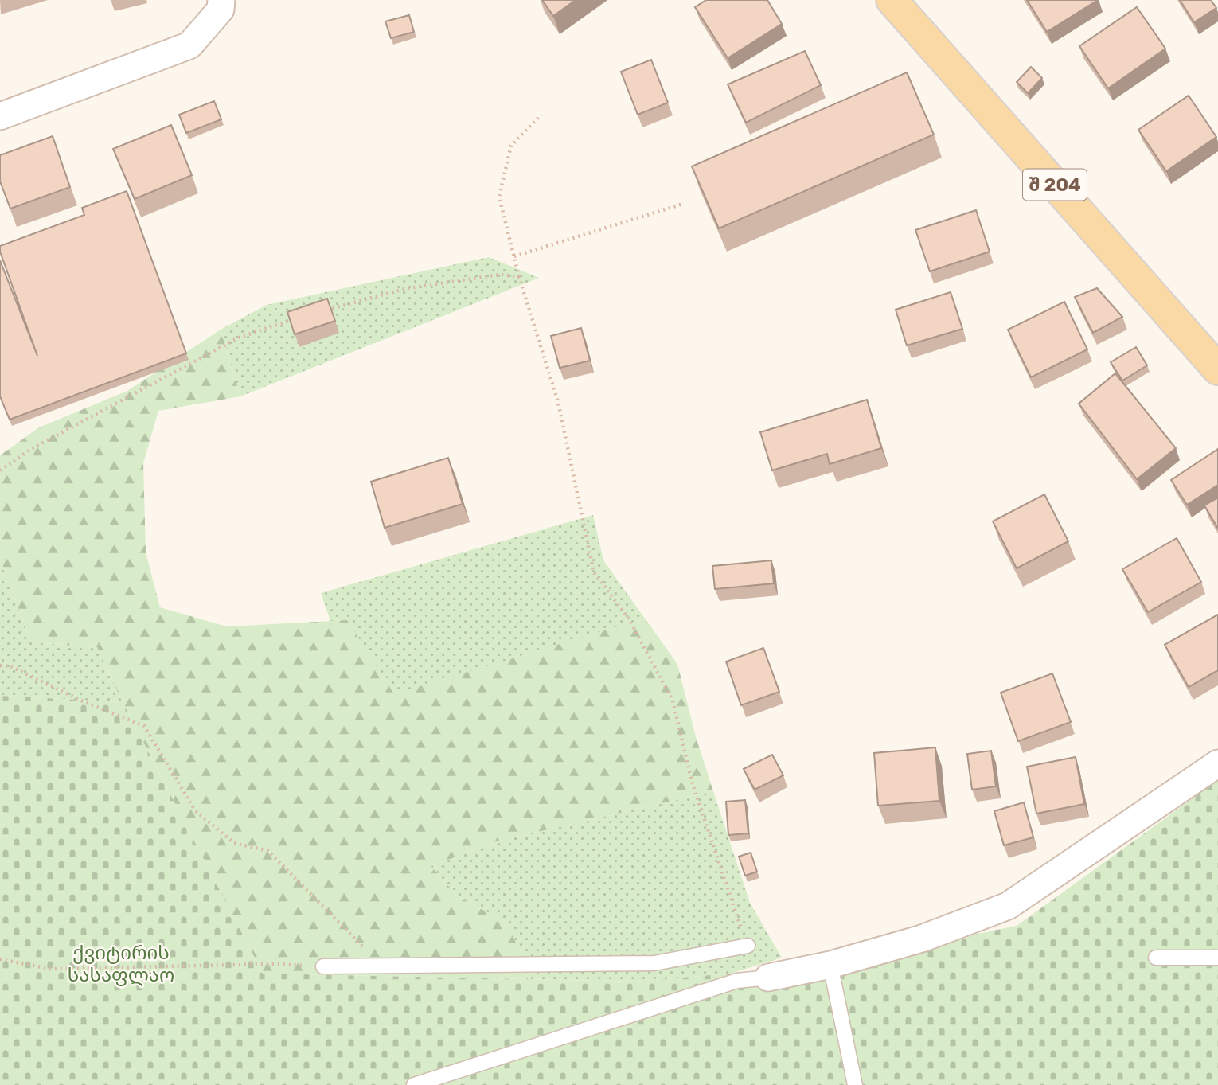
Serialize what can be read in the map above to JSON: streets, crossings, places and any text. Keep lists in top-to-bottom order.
{
  "streets": {
    "main road": ["შ 204"]
  },
  "parks": ["ქვიტირის სასაფლაო"]
}
